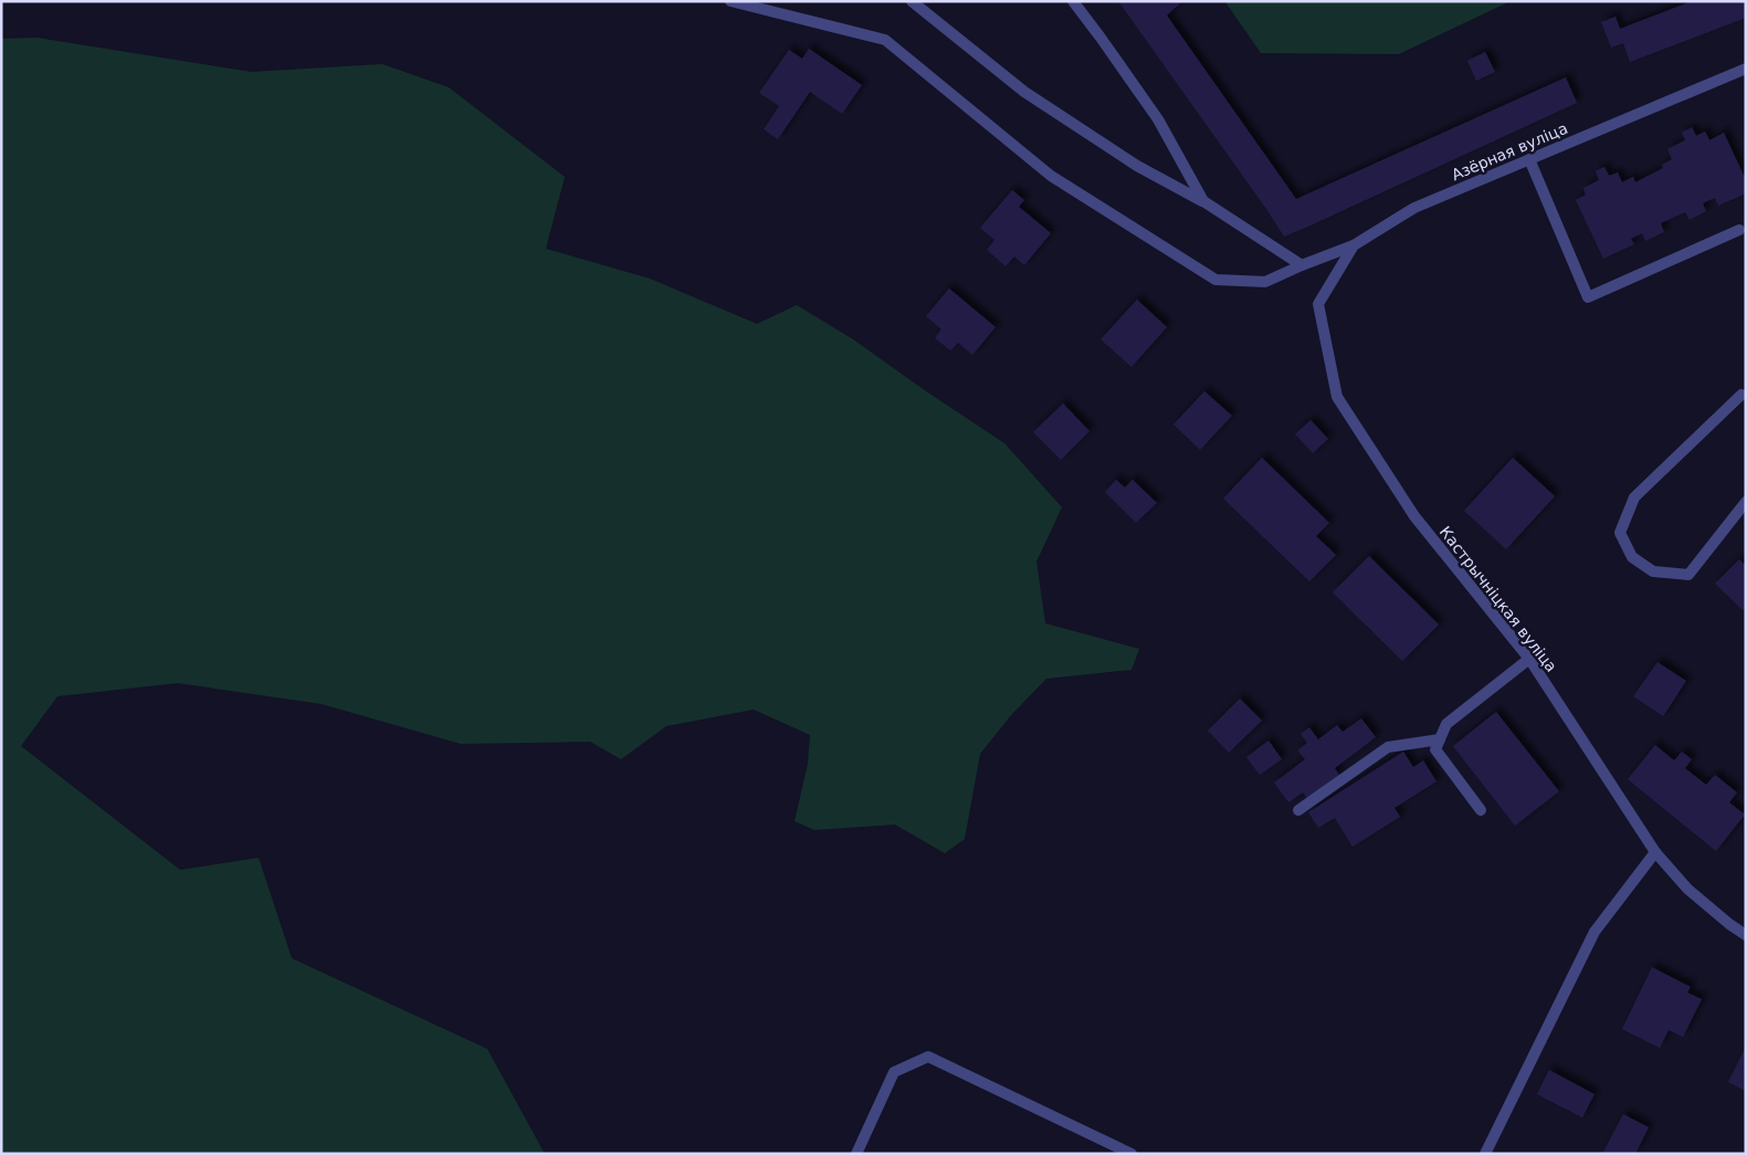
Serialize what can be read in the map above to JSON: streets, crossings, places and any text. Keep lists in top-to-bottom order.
{
  "streets": {
    "street": ["Азёрная вуліца", "Кастрычніцкая вуліца"]
  },
  "crossings": [
    ["Азёрная вуліца", "Кастрычніцкая вуліца"]
  ]
}
